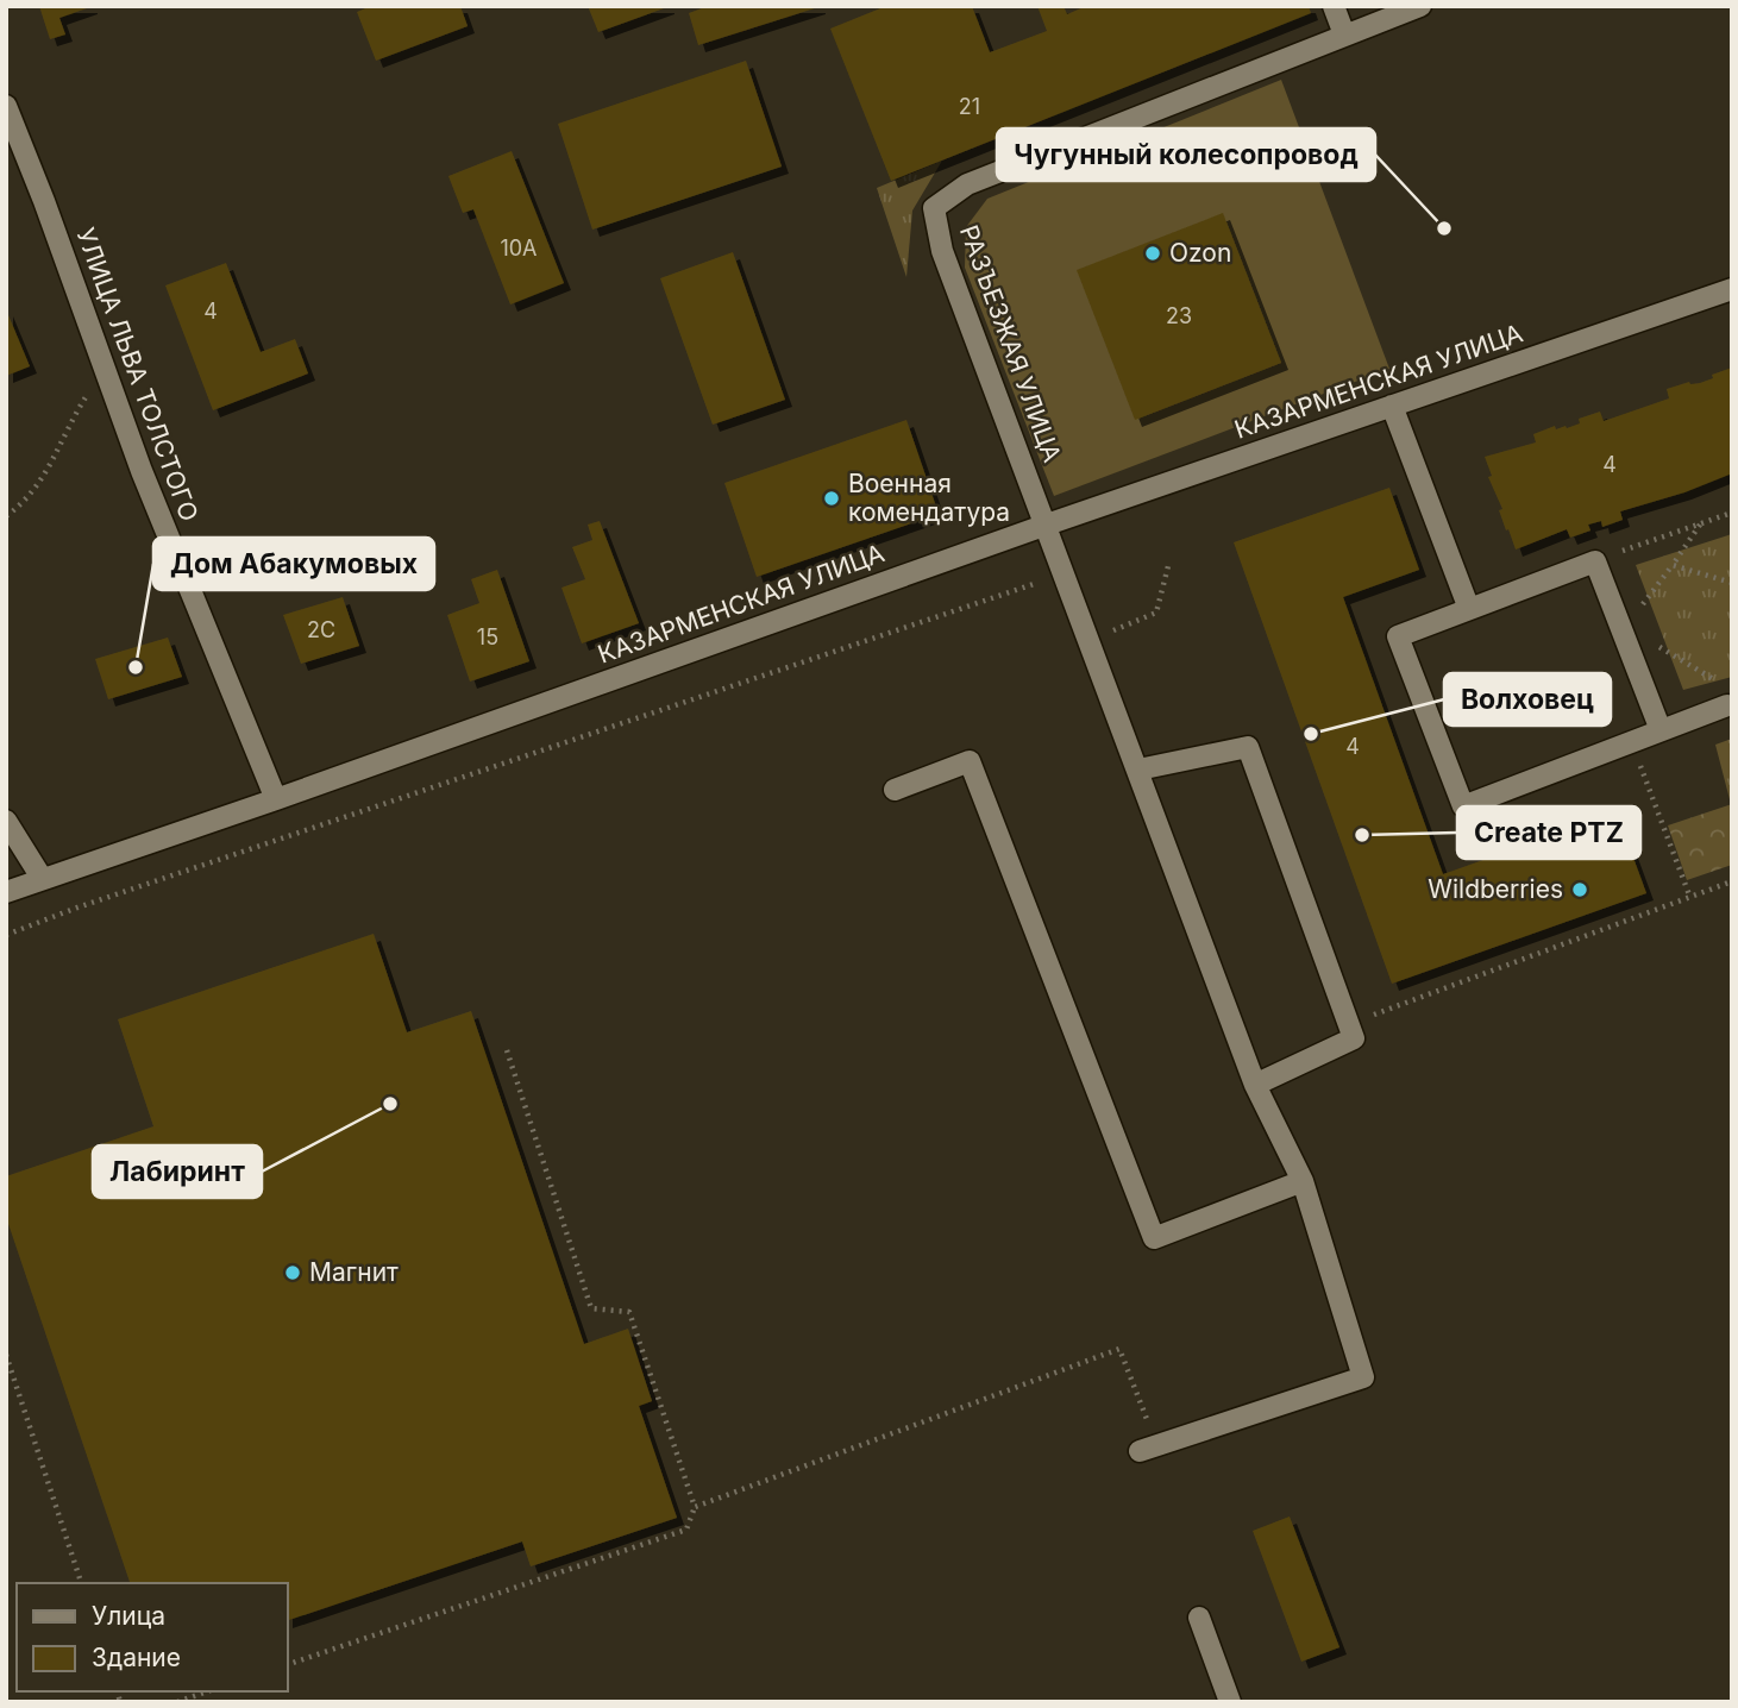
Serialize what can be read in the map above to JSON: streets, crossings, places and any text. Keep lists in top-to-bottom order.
{
  "streets": {
    "street": ["РАЗЪЕЗЖАЯ УЛИЦА", "УЛИЦА ЛЬВА ТОЛСТОГО", "КАЗАРМЕНСКАЯ УЛИЦА"]
  },
  "crossings": [
    ["РАЗЪЕЗЖАЯ УЛИЦА", "КАЗАРМЕНСКАЯ УЛИЦА"],
    ["УЛИЦА ЛЬВА ТОЛСТОГО", "КАЗАРМЕНСКАЯ УЛИЦА"]
  ],
  "places": [
    "Чугунный колесопровод",
    "Ozon",
    "Военная комендатура",
    "Дом Абакумовых",
    "Волховец",
    "Create PTZ",
    "Wildberries",
    "Лабиринт",
    "Магнит"
  ],
  "house_numbers": [
    "21",
    "10А",
    "4",
    "23",
    "4",
    "2С",
    "15",
    "4"
  ],
  "legend": ["Улица", "Здание"]
}
